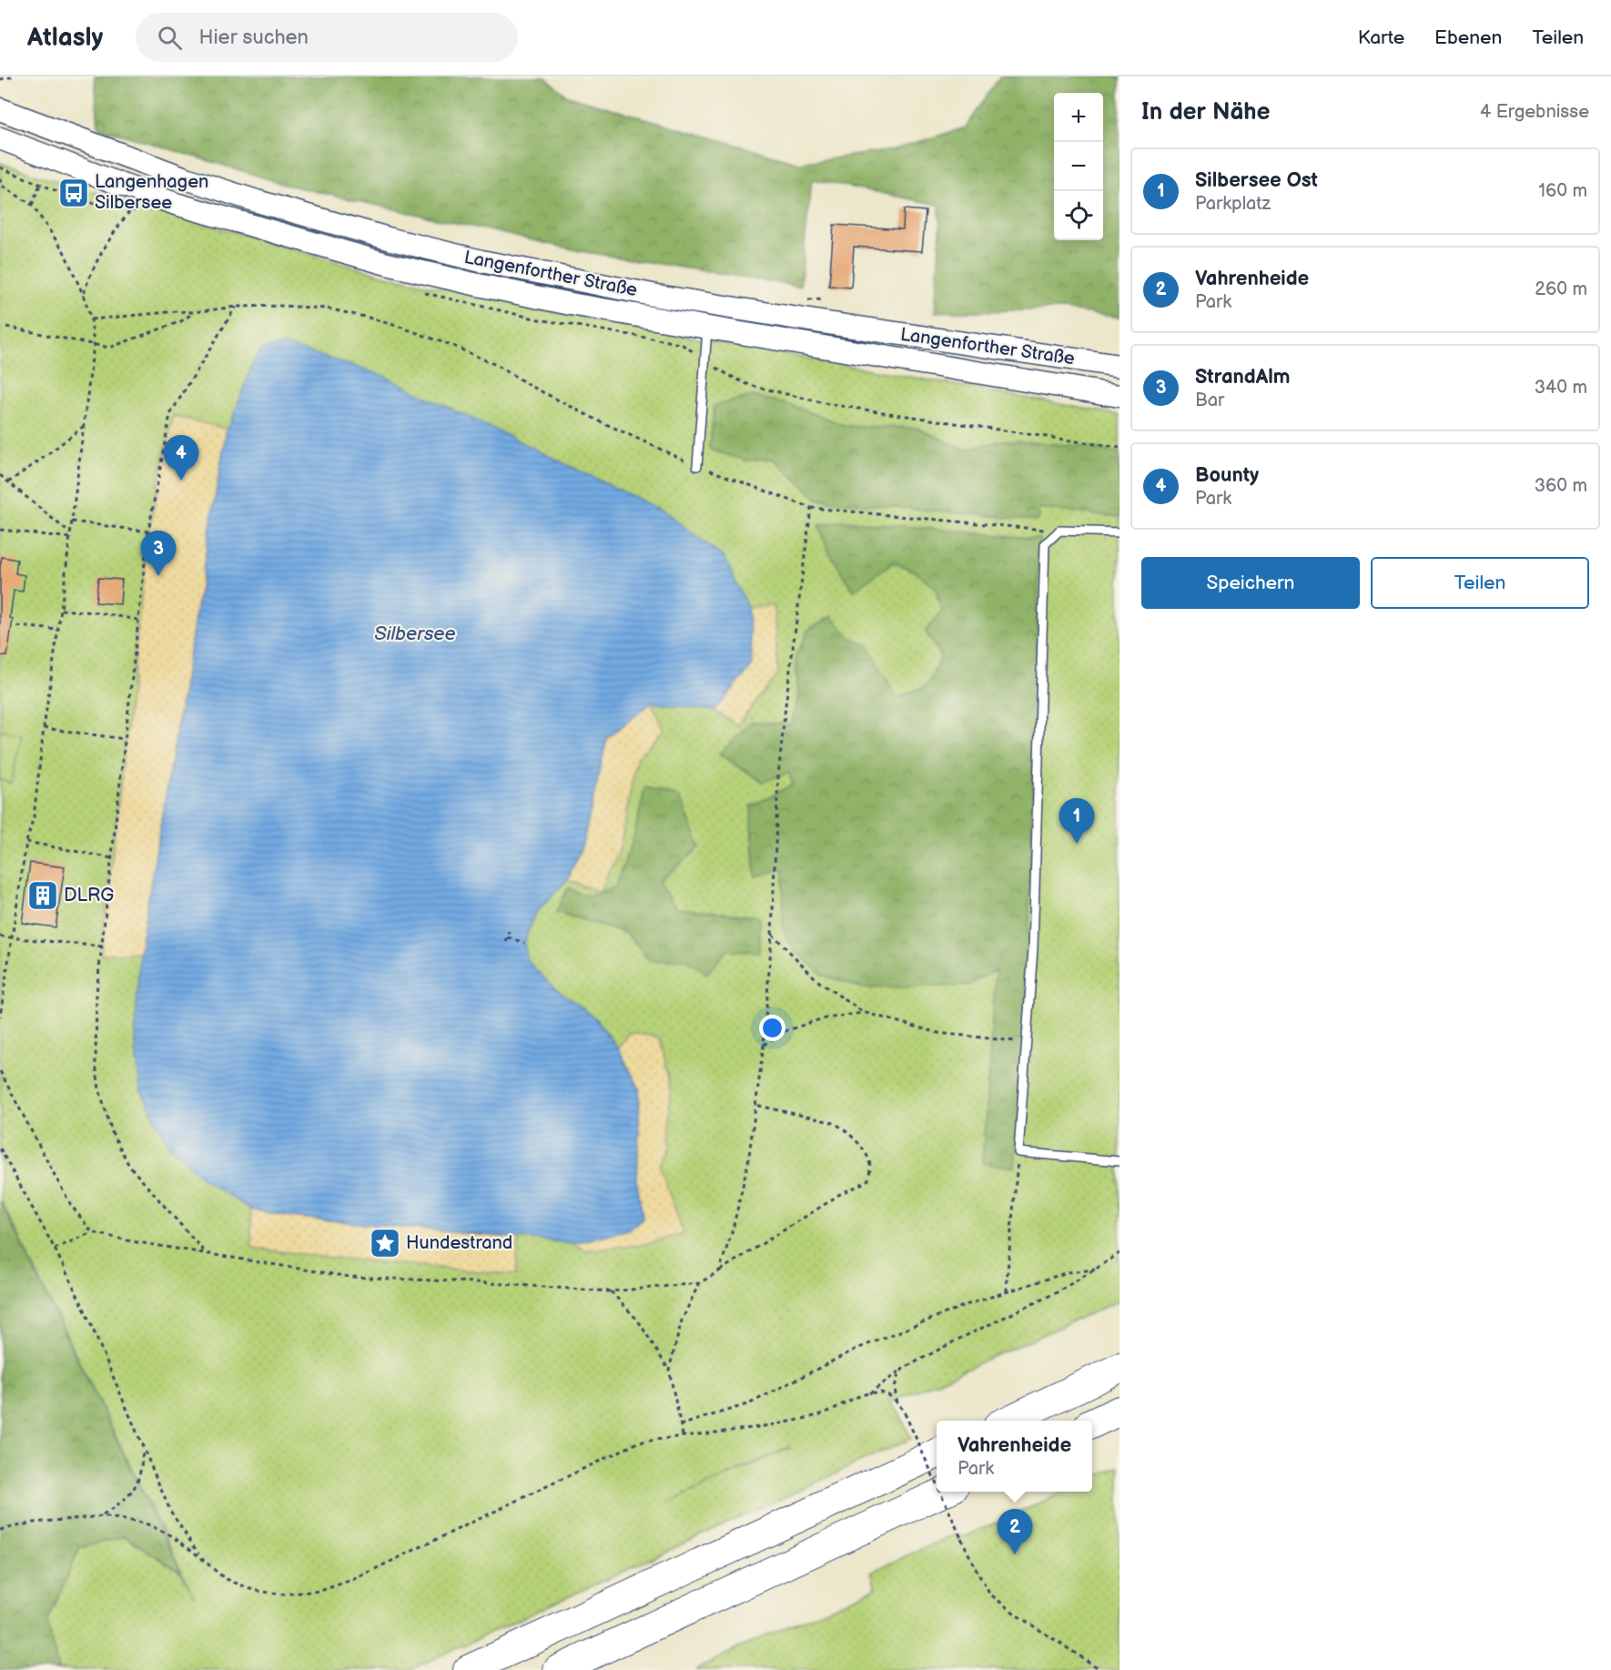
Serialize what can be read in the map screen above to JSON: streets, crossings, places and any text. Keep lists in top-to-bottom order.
{
  "streets": {
    "main road": ["Langenforther Straße"]
  },
  "water": ["Silbersee"],
  "places": {
    "bus stop": ["Langenhagen Silbersee"],
    "building": ["DLRG"],
    "place": ["Hundestrand"]
  },
  "page": {
    "header": "Atlasly",
    "search": "Hier suchen",
    "nav": ["Karte", "Ebenen", "Teilen"],
    "heading": ["In der Nähe", "4 Ergebnisse"],
    "map_buttons": ["+", "−"],
    "list": [
      {
        "mark": "1",
        "name": "Silbersee Ost",
        "note": "Parkplatz",
        "value": "160 m"
      },
      {
        "mark": "2",
        "name": "Vahrenheide",
        "note": "Park",
        "value": "260 m"
      },
      {
        "mark": "3",
        "name": "StrandAlm",
        "note": "Bar",
        "value": "340 m"
      },
      {
        "mark": "4",
        "name": "Bounty",
        "note": "Park",
        "value": "360 m"
      }
    ],
    "pins": [
      "4",
      "3",
      "1",
      "2"
    ],
    "buttons": ["Speichern", "Teilen"],
    "popup": ["Vahrenheide", "Park"]
  }
}
